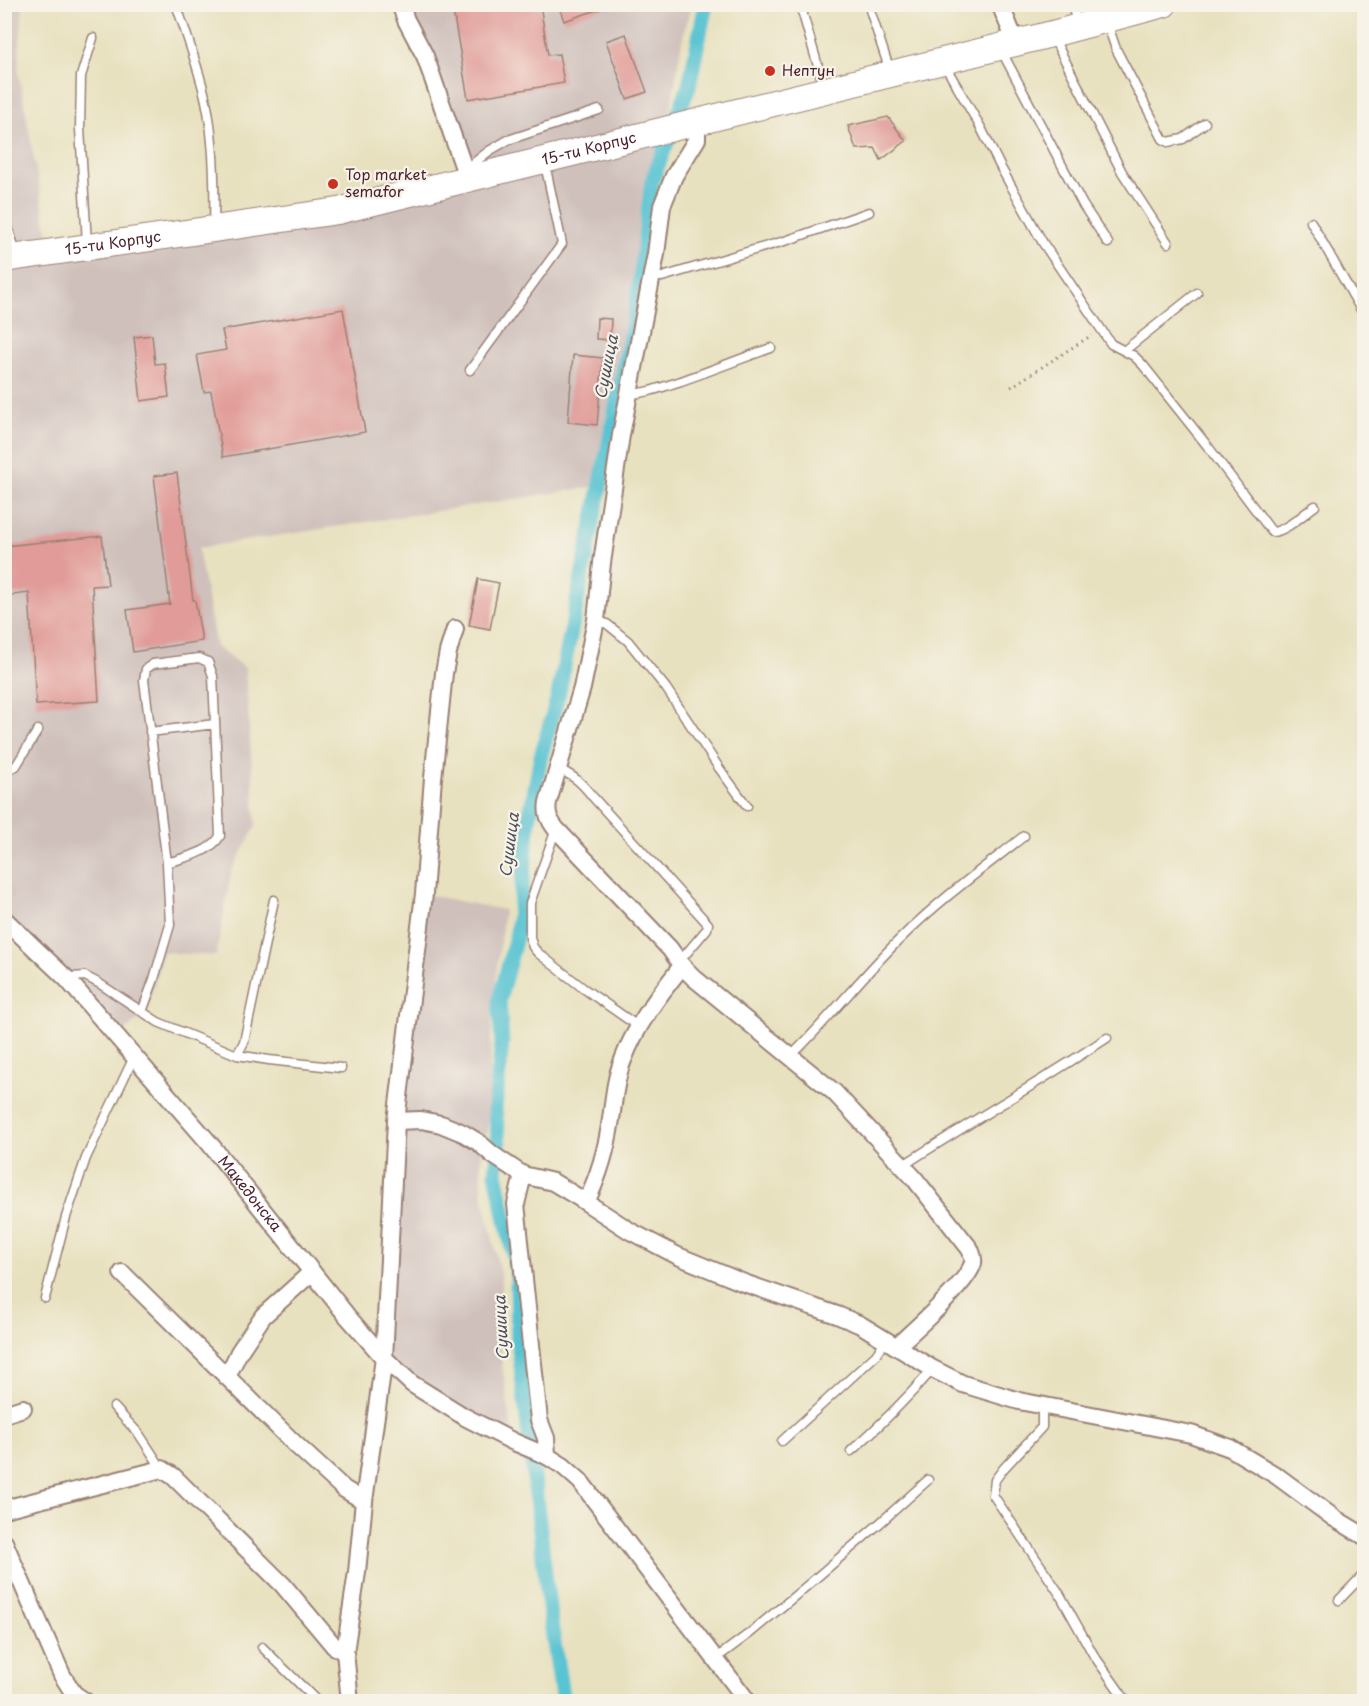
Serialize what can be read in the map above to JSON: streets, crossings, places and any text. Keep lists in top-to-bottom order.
{
  "streets": {
    "main road": ["15-ти Корпус"],
    "street": ["Македонска"]
  },
  "water": ["Сушица"],
  "places": ["Нептун", "Top market semafor"]
}
